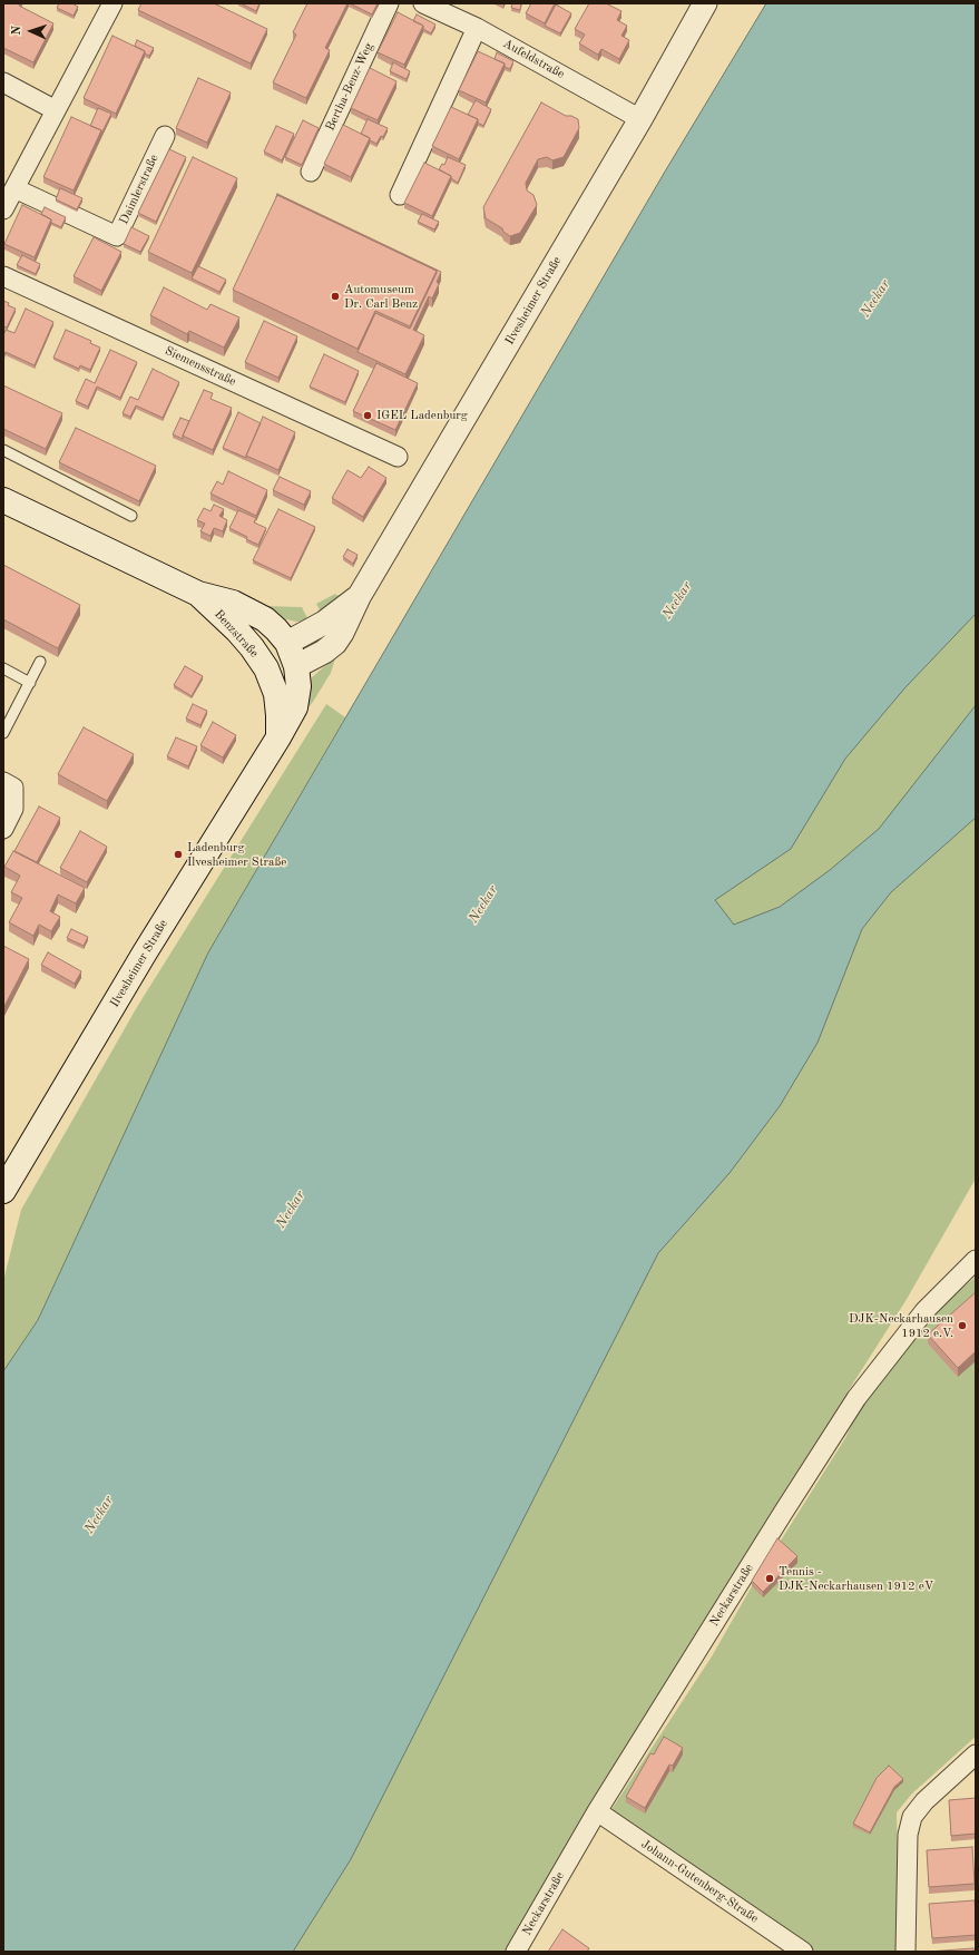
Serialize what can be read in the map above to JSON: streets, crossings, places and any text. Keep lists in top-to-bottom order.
{
  "streets": {
    "main road": ["Ilvesheimer Straße", "Benzstraße"],
    "street": [
      "Aufeldstraße",
      "Bertha-Benz-Weg",
      "Daimlerstraße",
      "Siemensstraße",
      "Neckarstraße",
      "Johann-Gutenberg-Straße"
    ]
  },
  "crossings": [
    ["Aufeldstraße", "Ilvesheimer Straße"],
    ["Ilvesheimer Straße", "Benzstraße"],
    ["Neckarstraße", "Johann-Gutenberg-Straße"]
  ],
  "water": ["Neckar"],
  "places": [
    "Automuseum Dr. Carl Benz",
    "IGEL Ladenburg",
    "Ladenburg Ilvesheimer Straße",
    "DJK-Neckarhausen 1912 e.V.",
    "Tennis - DJK-Neckarhausen 1912 eV"
  ],
  "north": "left"
}
